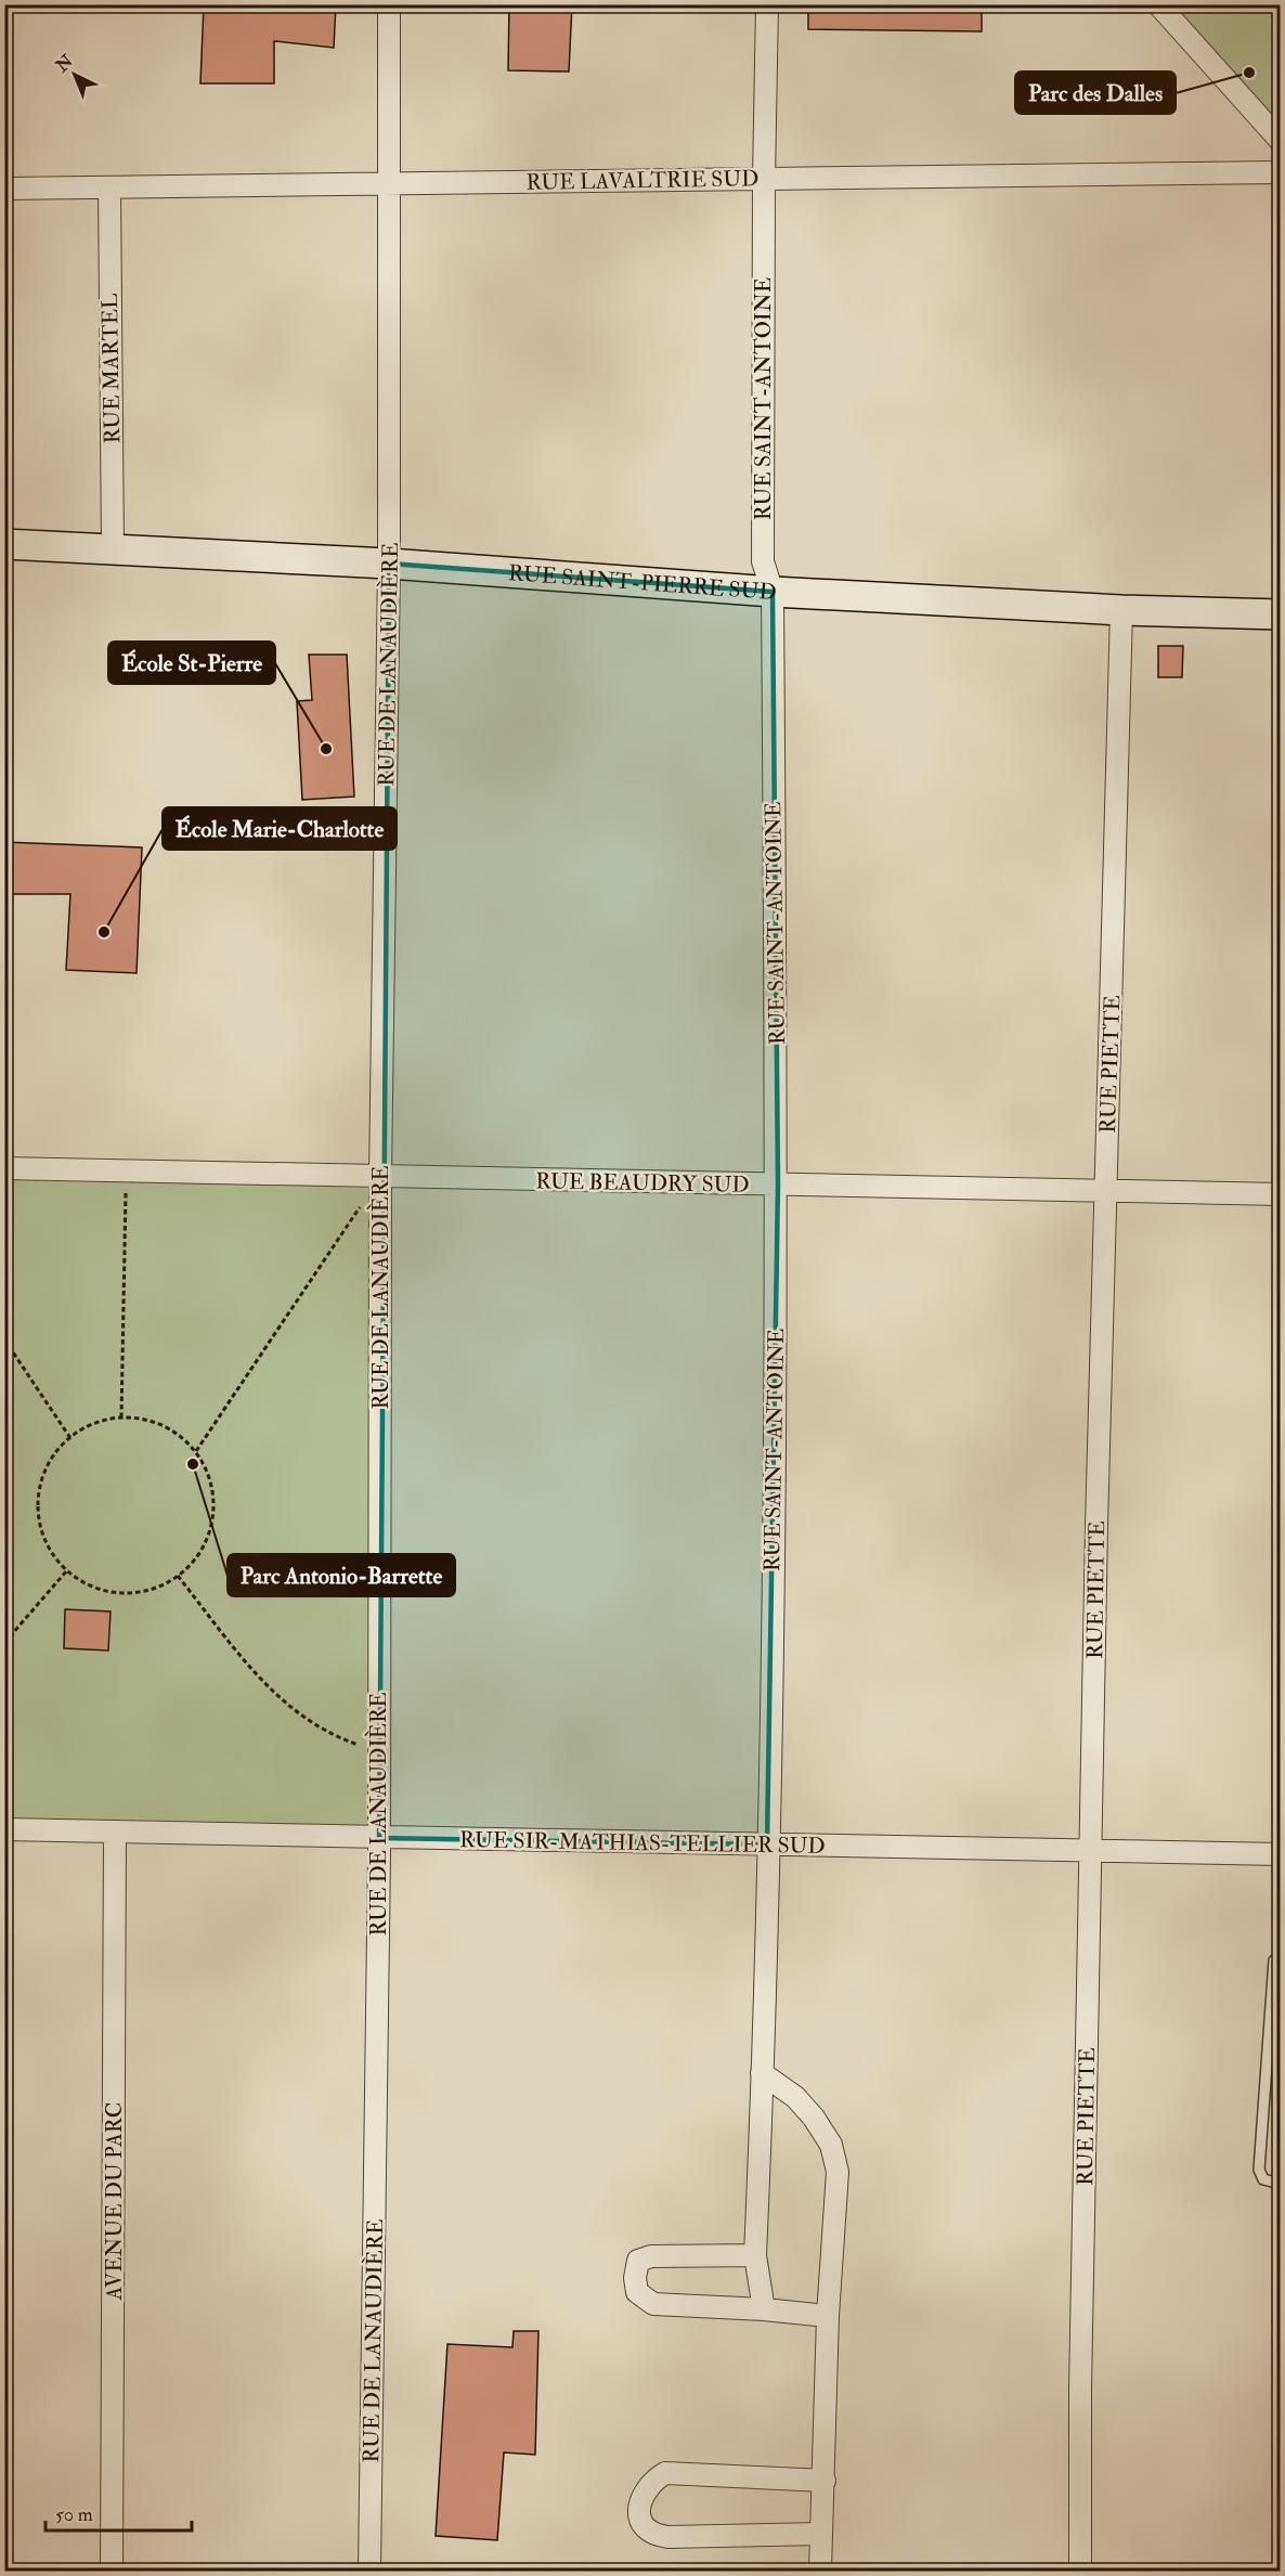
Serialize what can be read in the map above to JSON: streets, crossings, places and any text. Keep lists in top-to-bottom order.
{
  "streets": {
    "street": [
      "RUE LAVALTRIE SUD",
      "RUE MARTEL",
      "RUE SAINT-ANTOINE",
      "RUE SAINT-PIERRE SUD",
      "RUE DE LANAUDIÈRE",
      "RUE PIETTE",
      "RUE BEAUDRY SUD",
      "RUE SIR-MATHIAS-TELLIER SUD",
      "AVENUE DU PARC"
    ]
  },
  "crossings": [
    ["RUE LAVALTRIE SUD", "RUE MARTEL"],
    ["RUE LAVALTRIE SUD", "RUE SAINT-ANTOINE"],
    ["RUE LAVALTRIE SUD", "RUE DE LANAUDIÈRE"],
    ["RUE MARTEL", "RUE SAINT-PIERRE SUD"],
    ["RUE SAINT-ANTOINE", "RUE SAINT-PIERRE SUD"],
    ["RUE SAINT-ANTOINE", "RUE BEAUDRY SUD"],
    ["RUE SAINT-ANTOINE", "RUE SIR-MATHIAS-TELLIER SUD"],
    ["RUE SAINT-PIERRE SUD", "RUE DE LANAUDIÈRE"],
    ["RUE SAINT-PIERRE SUD", "RUE PIETTE"],
    ["RUE DE LANAUDIÈRE", "RUE BEAUDRY SUD"],
    ["RUE DE LANAUDIÈRE", "RUE SIR-MATHIAS-TELLIER SUD"],
    ["RUE PIETTE", "RUE BEAUDRY SUD"],
    ["RUE PIETTE", "RUE SIR-MATHIAS-TELLIER SUD"],
    ["RUE SIR-MATHIAS-TELLIER SUD", "AVENUE DU PARC"]
  ],
  "places": [
    "Parc des Dalles",
    "École St-Pierre",
    "École Marie-Charlotte",
    "Parc Antonio-Barrette"
  ],
  "scale_bar": "50 m",
  "north": "top left"
}
